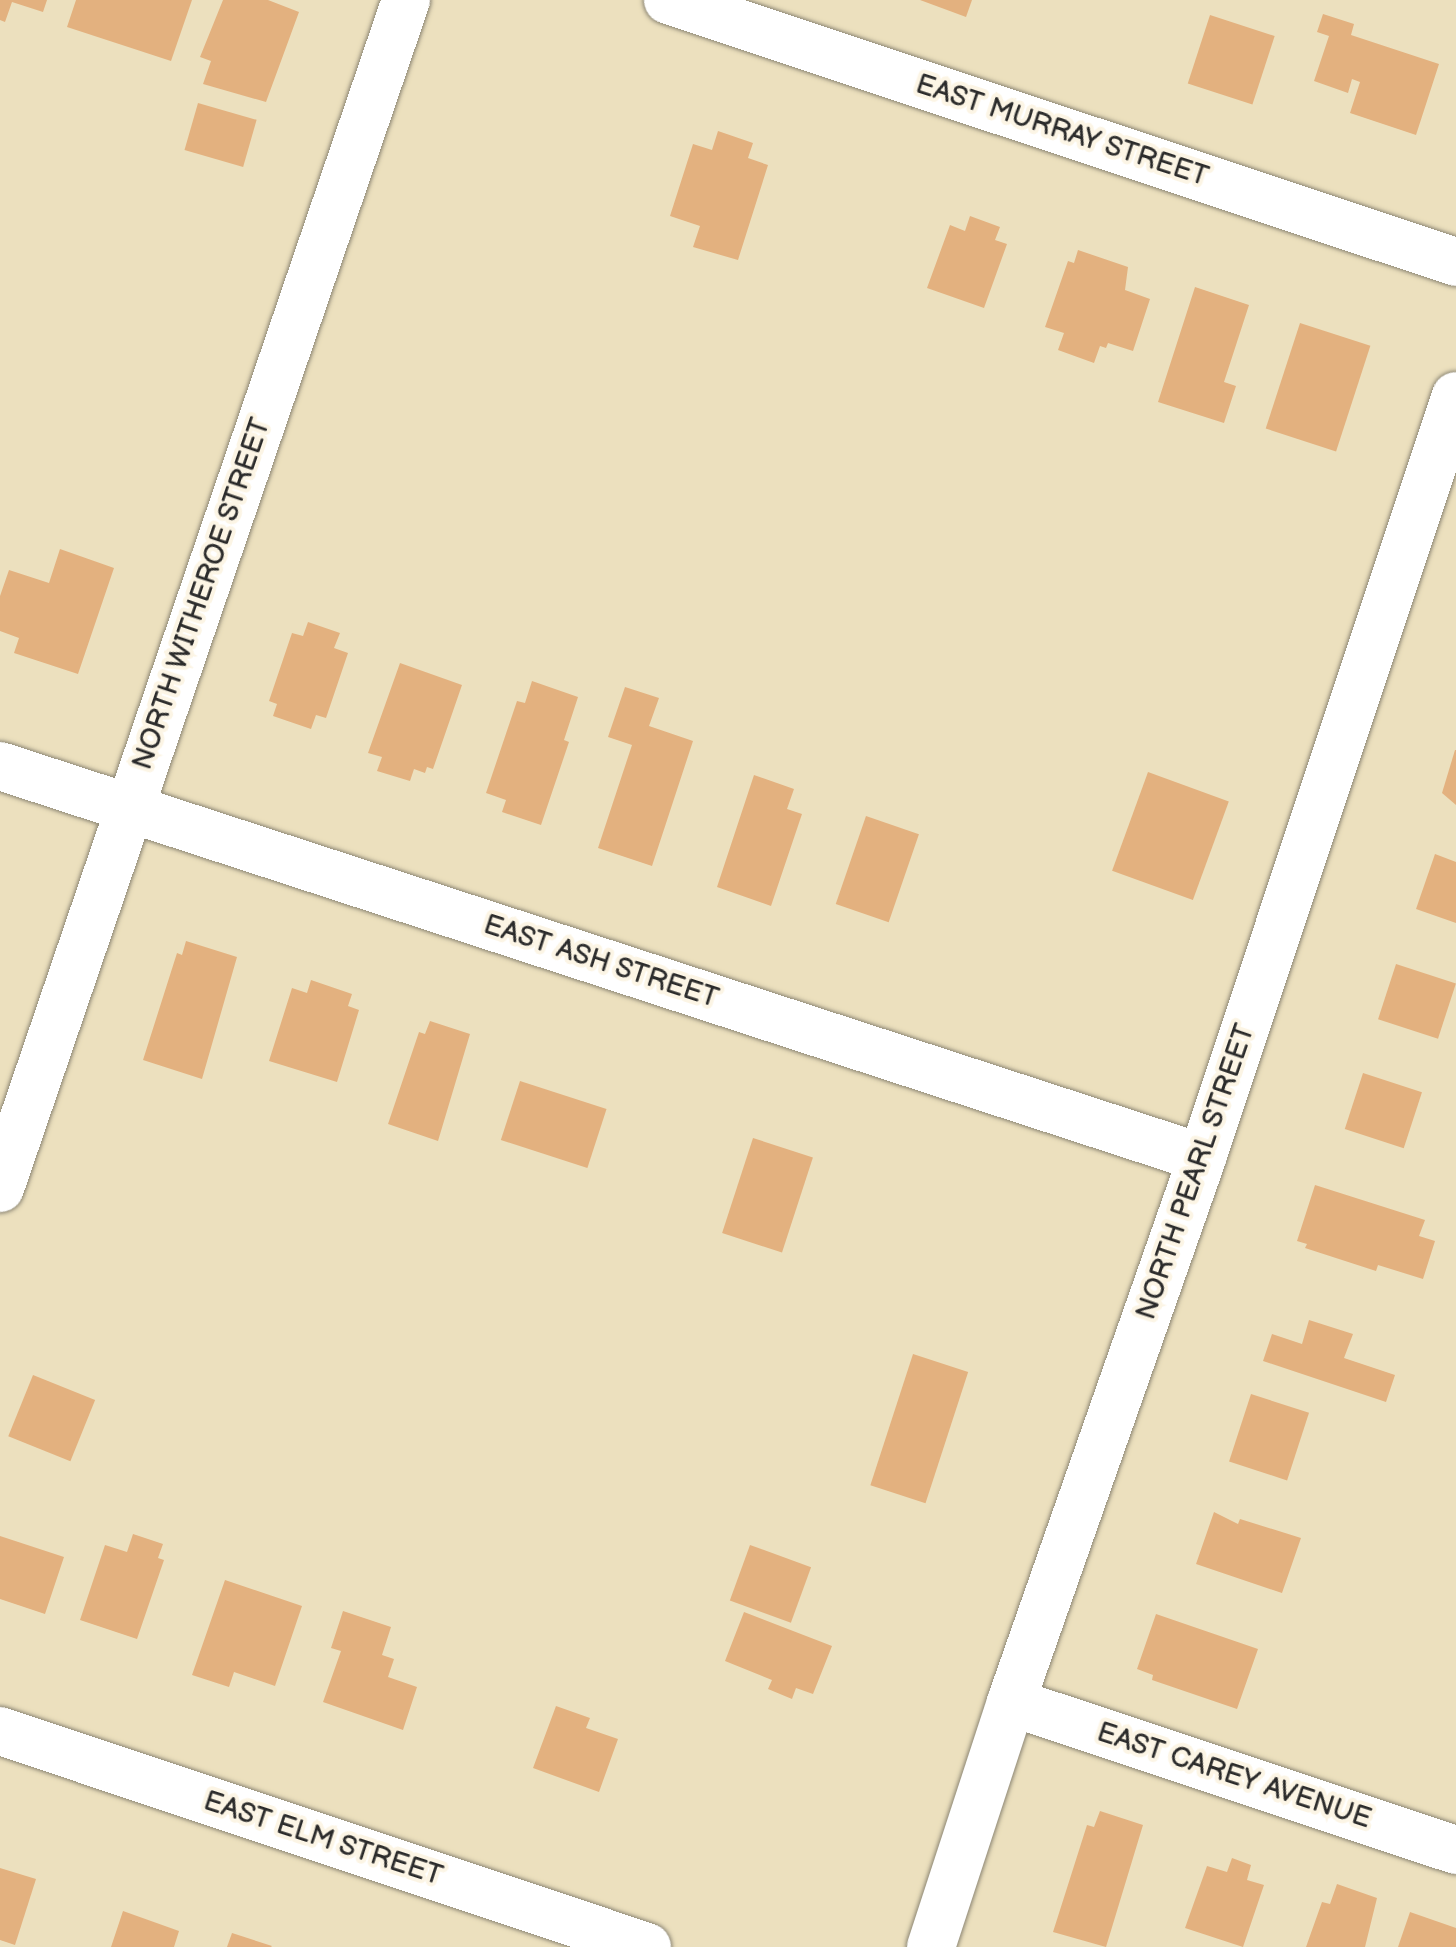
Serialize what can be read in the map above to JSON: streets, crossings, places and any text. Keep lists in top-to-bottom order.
{
  "streets": {
    "street": [
      "EAST MURRAY STREET",
      "NORTH WITHEROE STREET",
      "EAST ASH STREET",
      "NORTH PEARL STREET",
      "EAST CAREY AVENUE",
      "EAST ELM STREET"
    ]
  },
  "crossings": [
    ["NORTH WITHEROE STREET", "EAST ASH STREET"],
    ["EAST ASH STREET", "NORTH PEARL STREET"],
    ["NORTH PEARL STREET", "EAST CAREY AVENUE"]
  ]
}
